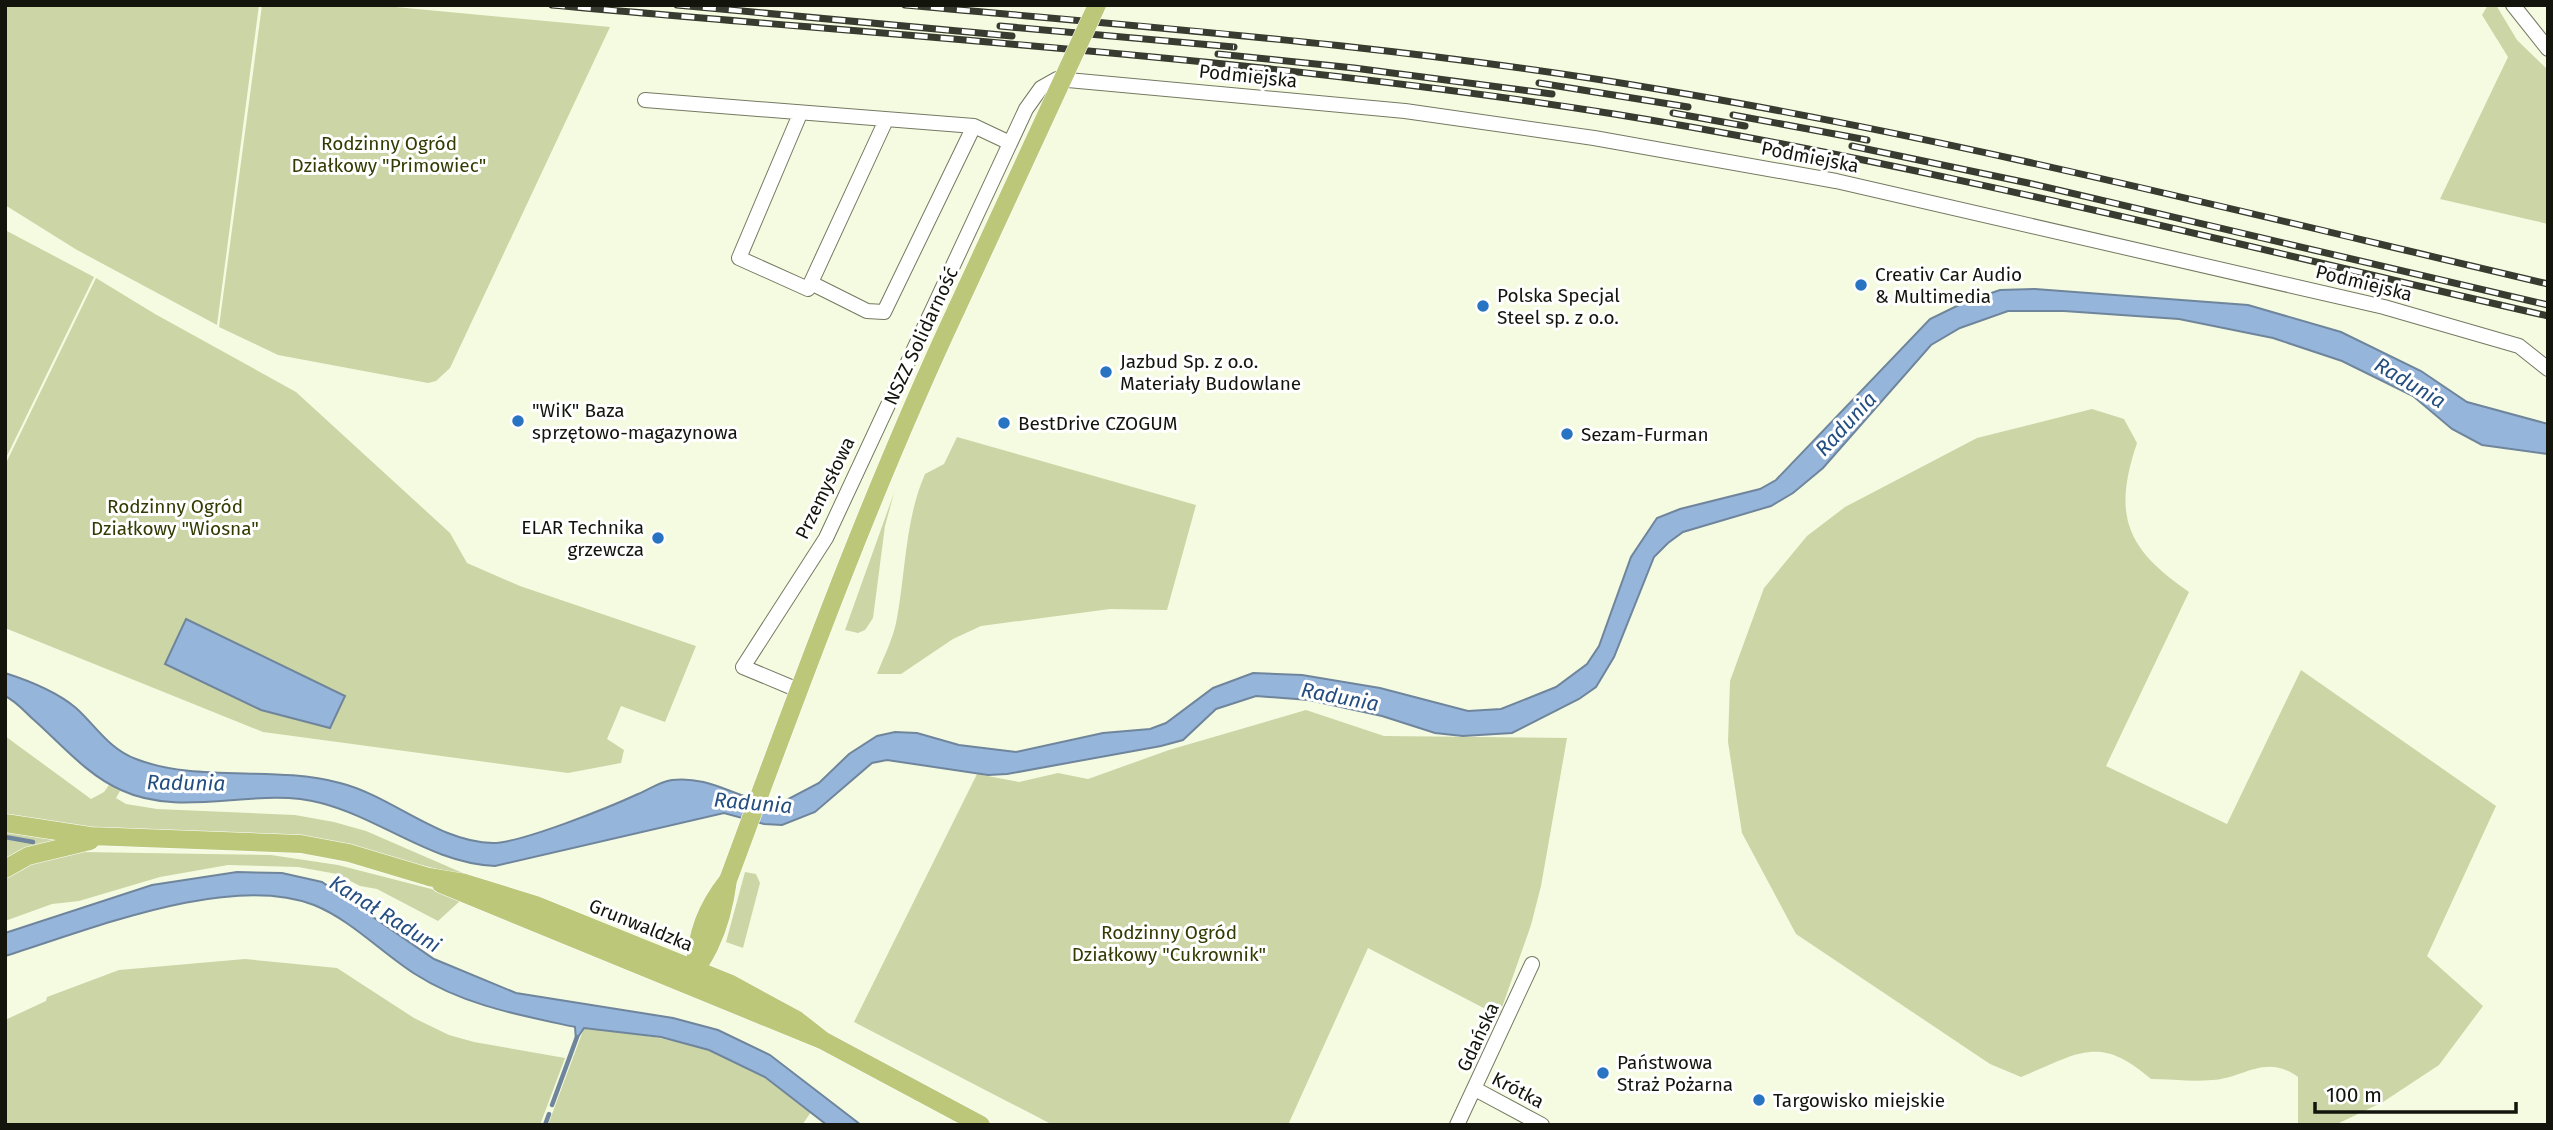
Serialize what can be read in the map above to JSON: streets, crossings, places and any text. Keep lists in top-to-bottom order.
{
  "streets": {
    "main road": ["NSZZ Solidarność", "Grunwaldzka"],
    "street": [
      "Podmiejska",
      "Przemysłowa",
      "Gdańska",
      "Krótka"
    ]
  },
  "crossings": [
    ["Podmiejska", "Przemysłowa"],
    ["NSZZ Solidarność", "Przemysłowa"],
    ["Gdańska", "Krótka"]
  ],
  "water": ["Radunia", "Kanał Raduni"],
  "parks": ["Rodzinny Ogród Działkowy \"Primowiec\"", "Rodzinny Ogród Działkowy \"Wiosna\"", "Rodzinny Ogród Działkowy \"Cukrownik\""],
  "places": [
    "Creativ Car Audio & Multimedia",
    "Polska Specjal Steel sp. z o.o.",
    "Jazbud Sp. z o.o. Materiały Budowlane",
    "\"WiK\" Baza sprzętowo-magazynowa",
    "BestDrive CZOGUM",
    "Sezam-Furman",
    "ELAR Technika grzewcza",
    "Państwowa Straż Pożarna",
    "Targowisko miejskie"
  ],
  "scale_bar": "100 m"
}
